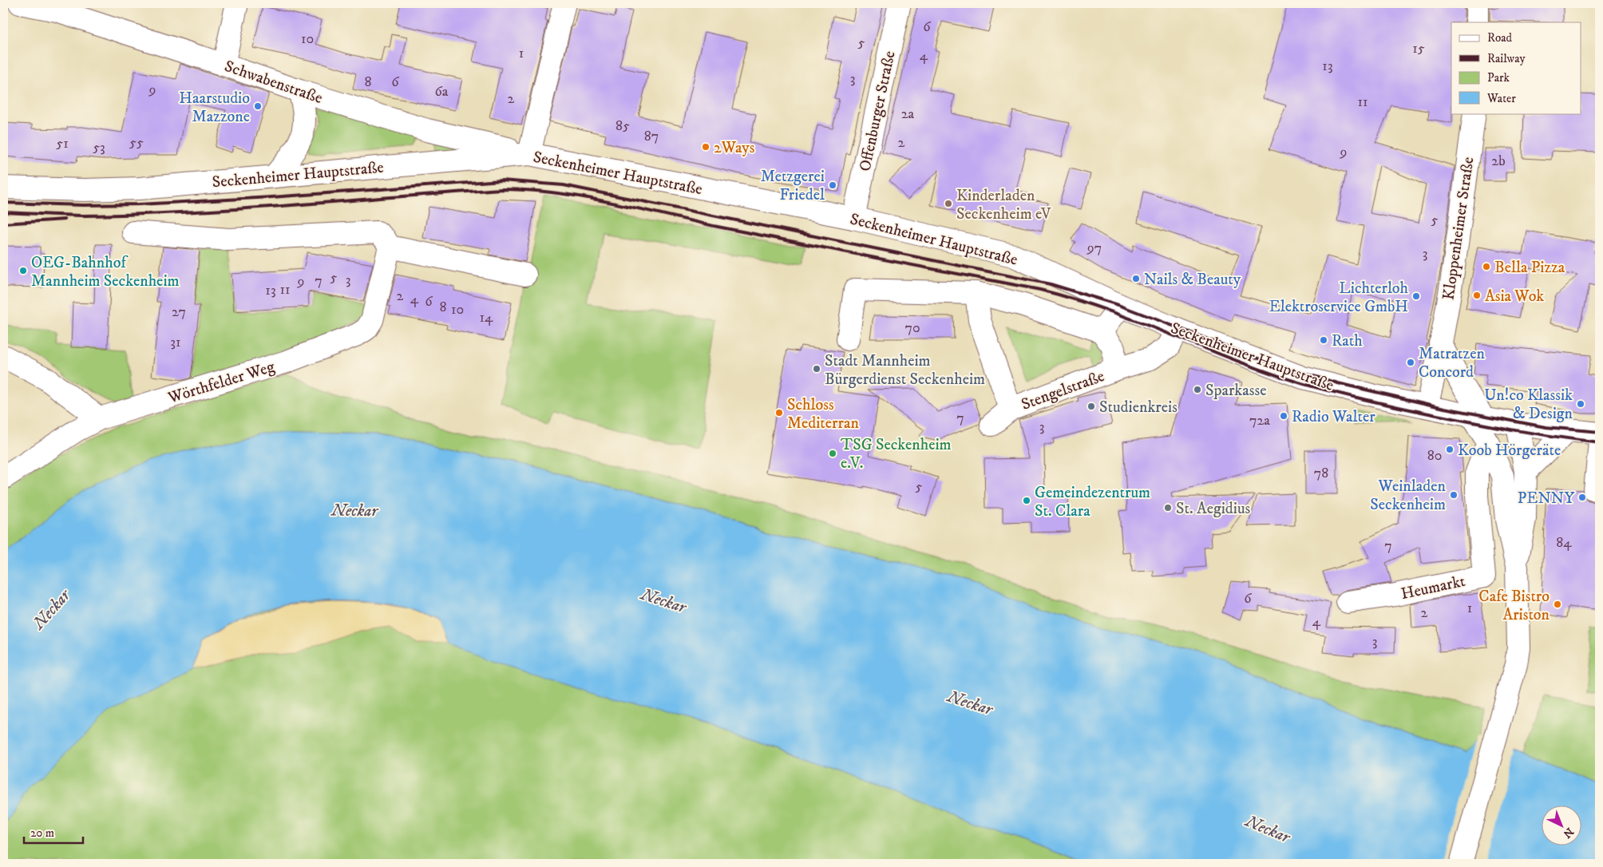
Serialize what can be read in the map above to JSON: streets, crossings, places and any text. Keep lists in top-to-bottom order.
{
  "streets": {
    "street": [
      "Schwabenstraße",
      "Offenburger Straße",
      "Seckenheimer Hauptstraße",
      "Kloppenheimer Straße",
      "Wörthfelder Weg",
      "Stengelstraße",
      "Heumarkt"
    ]
  },
  "crossings": [
    ["Schwabenstraße", "Seckenheimer Hauptstraße"],
    ["Offenburger Straße", "Seckenheimer Hauptstraße"],
    ["Seckenheimer Hauptstraße", "Kloppenheimer Straße"],
    ["Seckenheimer Hauptstraße", "Stengelstraße"]
  ],
  "water": ["Neckar"],
  "places": [
    "Haarstudio Mazzone",
    "2Ways",
    "Metzgerei Friedel",
    "Kinderladen Seckenheim eV",
    "Bella Pizza",
    "OEG-Bahnhof Mannheim Seckenheim",
    "Nails & Beauty",
    "Asia Wok",
    "Lichterloh Elektroservice GmbH",
    "Rath",
    "Matratzen Concord",
    "Stadt Mannheim Bürgerdienst Seckenheim",
    "Sparkasse",
    "Un!co Klassik & Design",
    "Studienkreis",
    "Schloss Mediterran",
    "Radio Walter",
    "Koob Hörgeräte",
    "TSG Seckenheim e.V.",
    "Weinladen Seckenheim",
    "PENNY",
    "Gemeindezentrum St. Clara",
    "St. Aegidius",
    "Cafe Bistro Ariston"
  ],
  "house_numbers": [
    "6",
    "10",
    "5",
    "15",
    "1",
    "4",
    "13",
    "3",
    "8",
    "6",
    "9",
    "6a",
    "2",
    "11",
    "2a",
    "85",
    "87",
    "55",
    "2",
    "51",
    "53",
    "9",
    "2b",
    "5",
    "97",
    "3",
    "5",
    "3",
    "7",
    "9",
    "11",
    "13",
    "2",
    "4",
    "6",
    "8",
    "10",
    "27",
    "14",
    "70",
    "31",
    "7",
    "72a",
    "3",
    "80",
    "78",
    "5",
    "84",
    "7",
    "6",
    "1",
    "2",
    "4",
    "3"
  ],
  "legend": [
    "Road",
    "Railway",
    "Park",
    "Water"
  ],
  "scale_bar": "20 m",
  "north": "bottom right"
}
